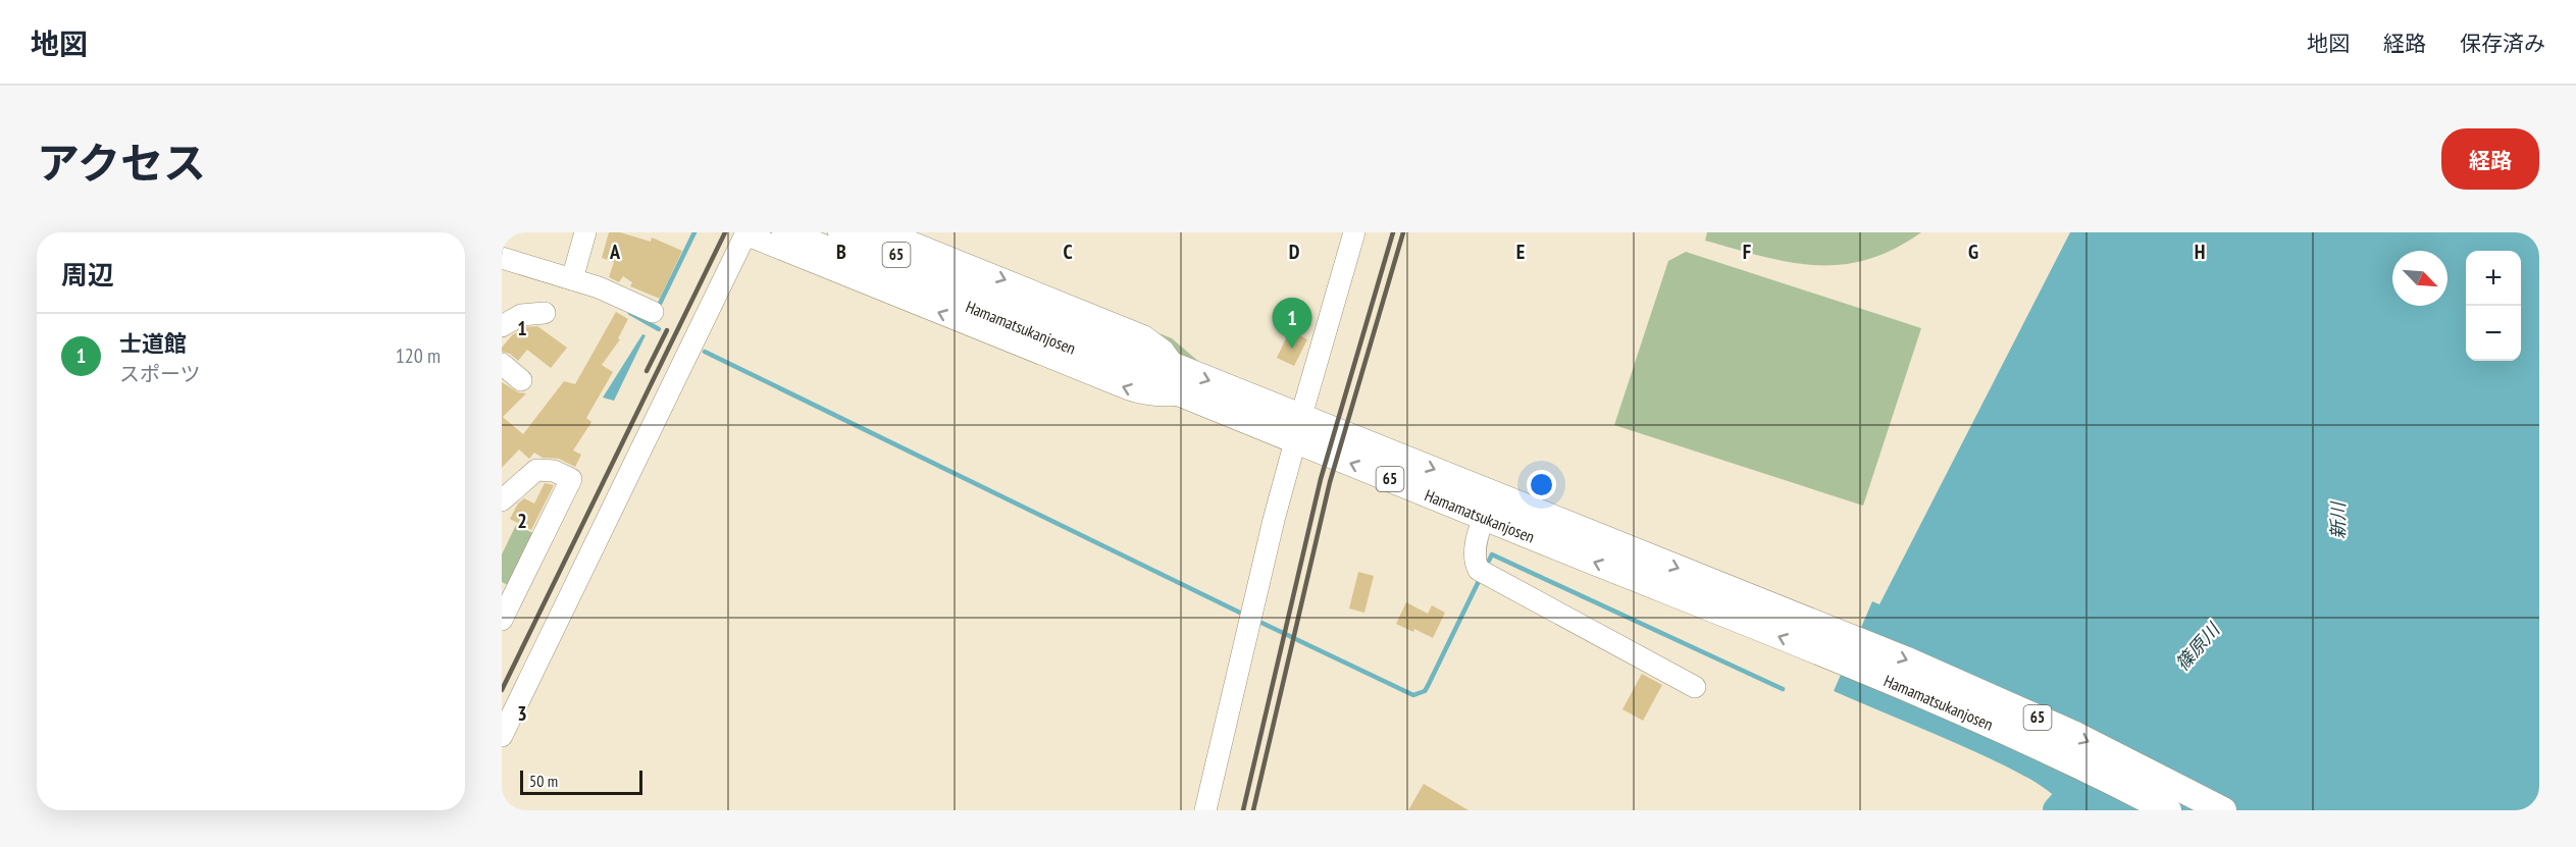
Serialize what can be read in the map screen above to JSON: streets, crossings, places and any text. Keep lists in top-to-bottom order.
{
  "streets": {
    "main road": ["65", "Hamamatsukanjosen"]
  },
  "water": ["新川", "篠原川"],
  "scale_bar": "50 m",
  "north": "bottom right",
  "page": {
    "header": "地図",
    "nav": ["地図", "経路", "保存済み"],
    "title": "アクセス",
    "buttons": "経路",
    "heading": "周辺",
    "map_buttons": ["+", "−"],
    "pins": "1",
    "list": [
      {
        "mark": "1",
        "name": "士道館",
        "note": "スポーツ",
        "value": "120 m"
      }
    ],
    "scale": "50 m"
  },
  "grid": {
    "columns": [
      "A",
      "B",
      "C",
      "D",
      "E",
      "F",
      "G",
      "H"
    ],
    "rows": ["1", "2", "3"]
  }
}
